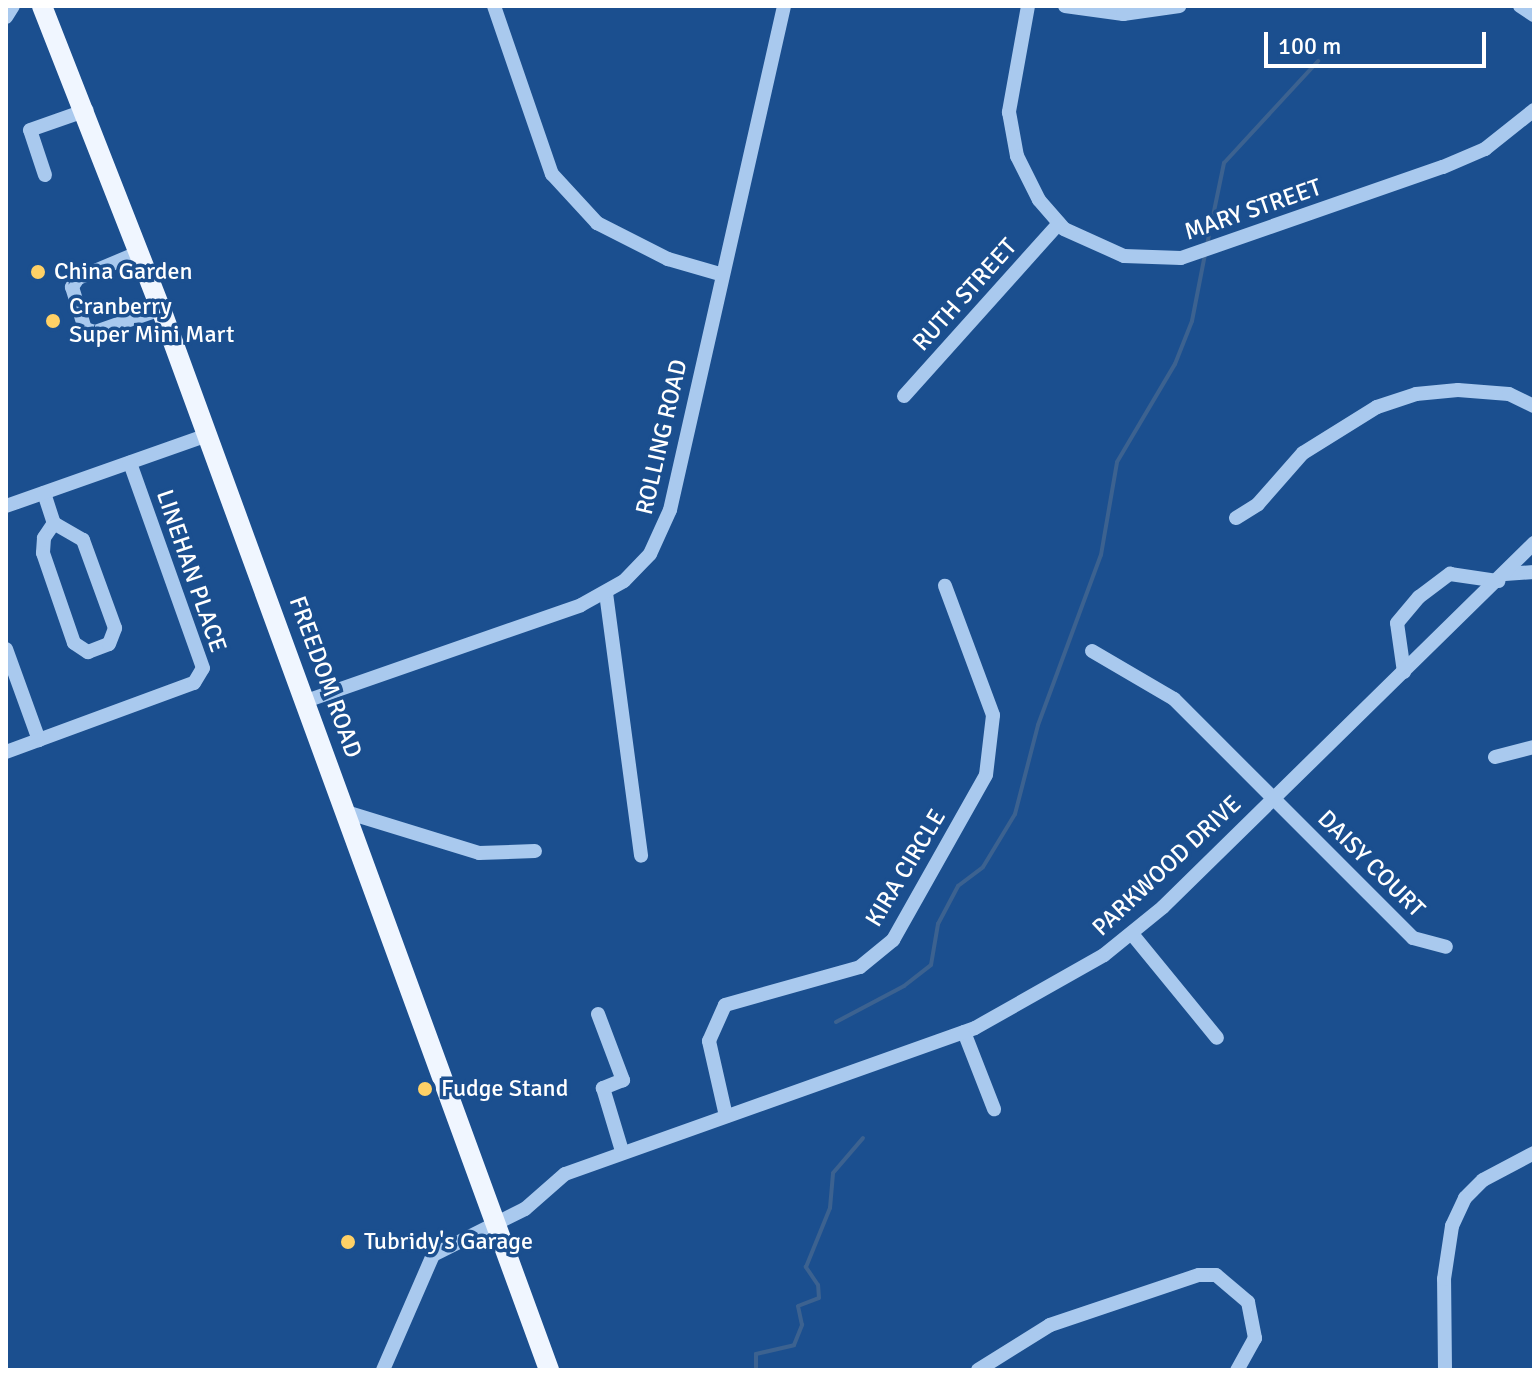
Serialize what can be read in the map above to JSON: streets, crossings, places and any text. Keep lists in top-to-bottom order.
{
  "streets": {
    "main road": ["FREEDOM ROAD"],
    "street": [
      "MARY STREET",
      "RUTH STREET",
      "ROLLING ROAD",
      "LINEHAN PLACE",
      "DAISY COURT",
      "PARKWOOD DRIVE",
      "KIRA CIRCLE"
    ]
  },
  "crossings": [
    ["MARY STREET", "RUTH STREET"],
    ["ROLLING ROAD", "FREEDOM ROAD"],
    ["FREEDOM ROAD", "PARKWOOD DRIVE"],
    ["DAISY COURT", "PARKWOOD DRIVE"],
    ["PARKWOOD DRIVE", "KIRA CIRCLE"]
  ],
  "places": [
    "China Garden",
    "Cranberry Super Mini Mart",
    "Fudge Stand",
    "Tubridy's Garage"
  ],
  "scale_bar": "100 m"
}
